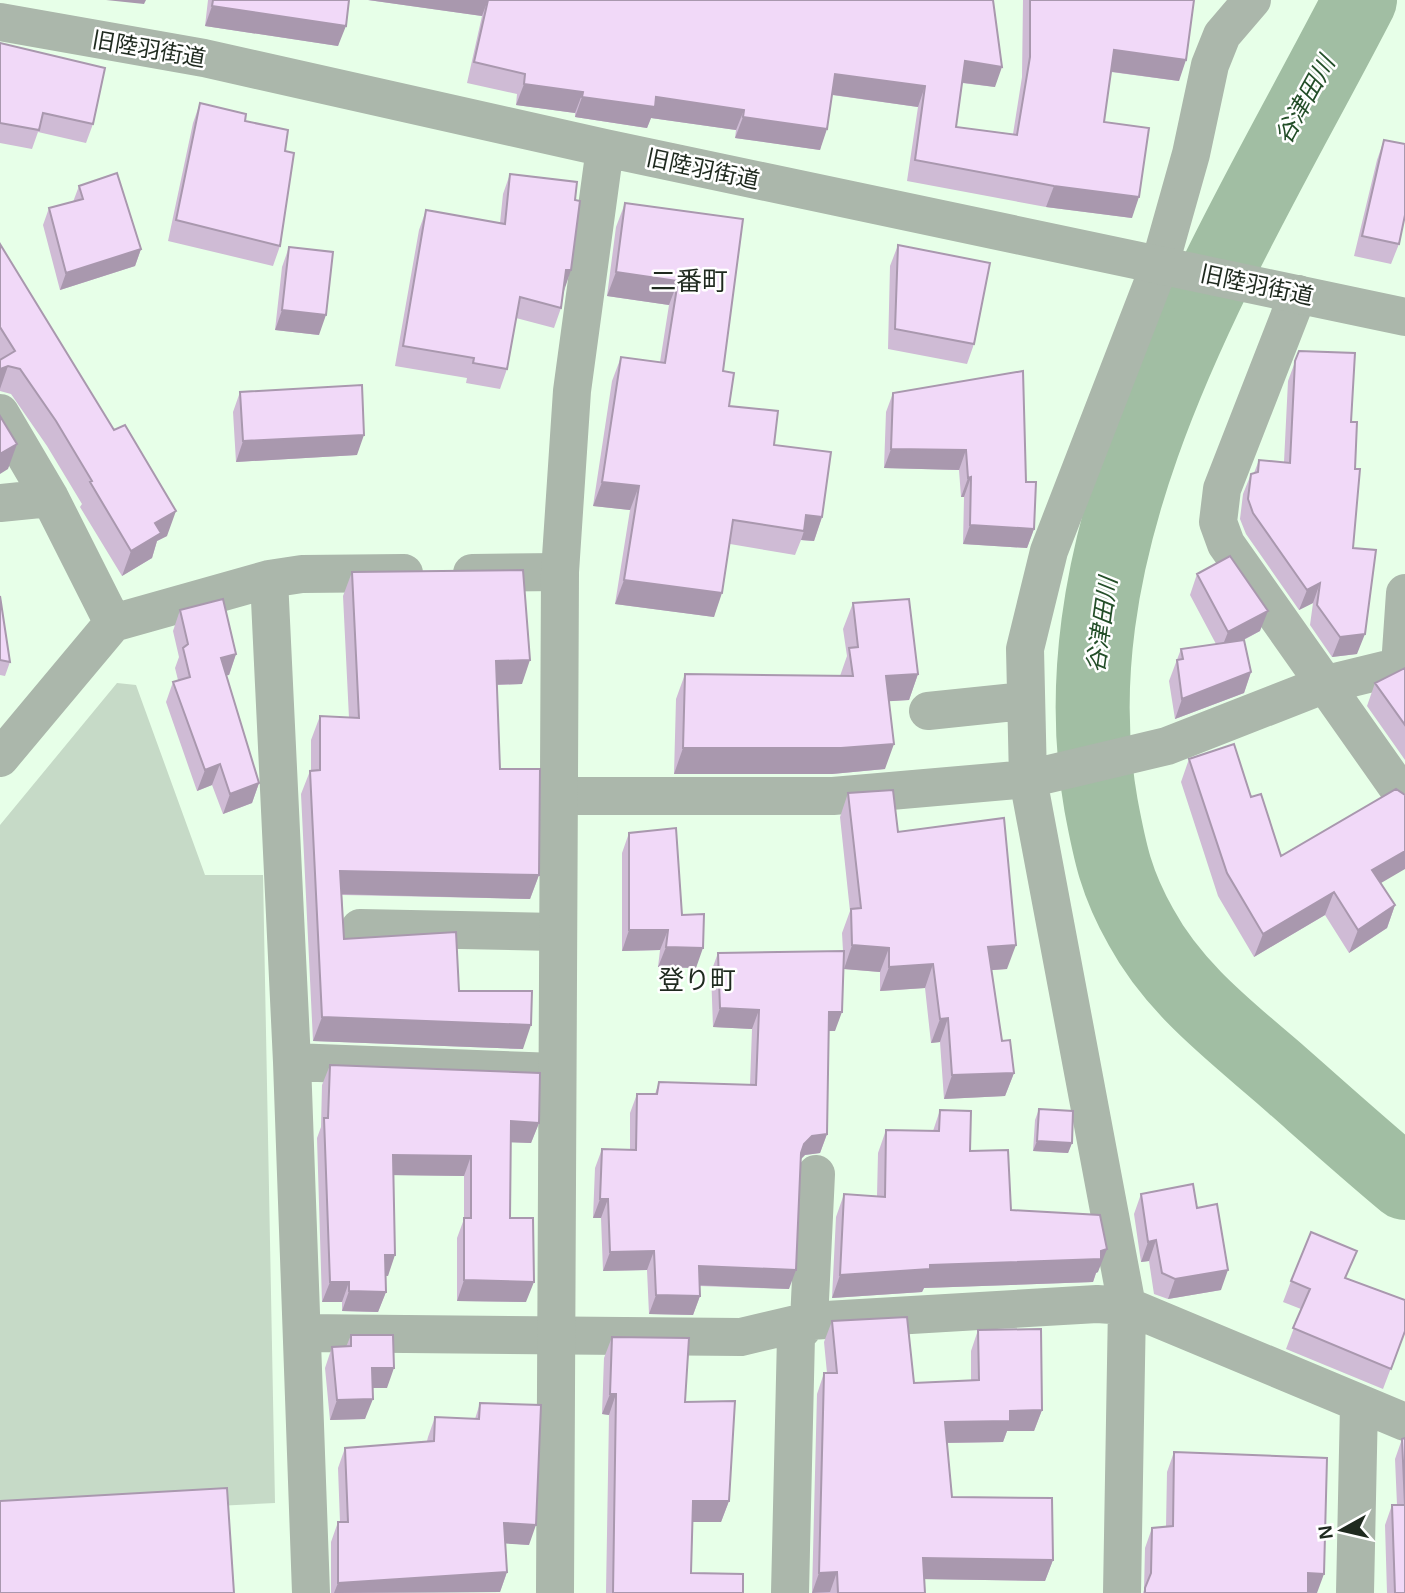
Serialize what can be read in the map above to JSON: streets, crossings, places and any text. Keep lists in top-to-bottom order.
{
  "streets": {
    "street": ["旧陸羽街道"]
  },
  "districts": ["二番町", "登り町"],
  "water": ["谷津田川"],
  "north": "left"
}
